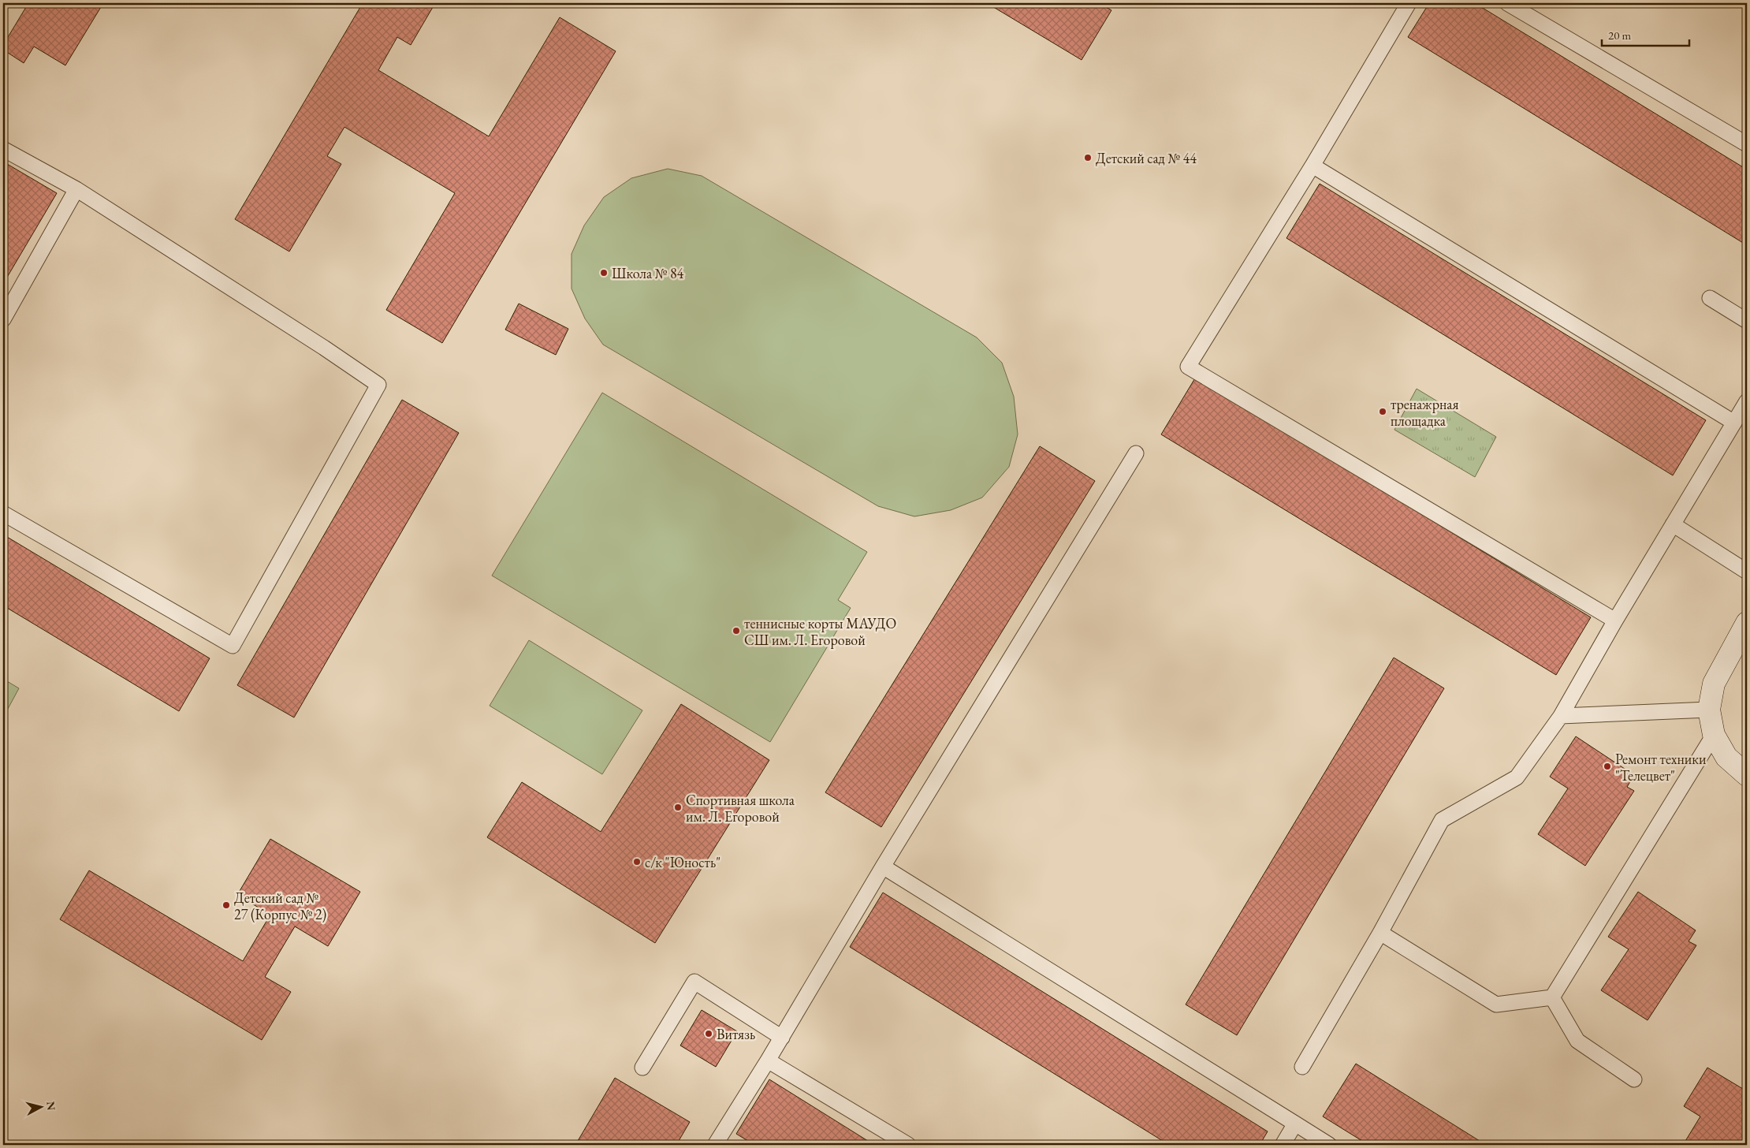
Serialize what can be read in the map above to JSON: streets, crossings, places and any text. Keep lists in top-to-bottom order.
{
  "places": [
    "Детский сад № 44",
    "Школа № 84",
    "тренажрная площадка",
    "теннисные корты МАУДО СШ им. Л. Егоровой",
    "Ремонт техники \"Телецвет\"",
    "Спортивная школа им. Л. Егоровой",
    "с/к \"Юность\"",
    "Детский сад № 27 (Корпус № 2)",
    "Витязь"
  ],
  "scale_bar": "20 m",
  "north": "right"
}
